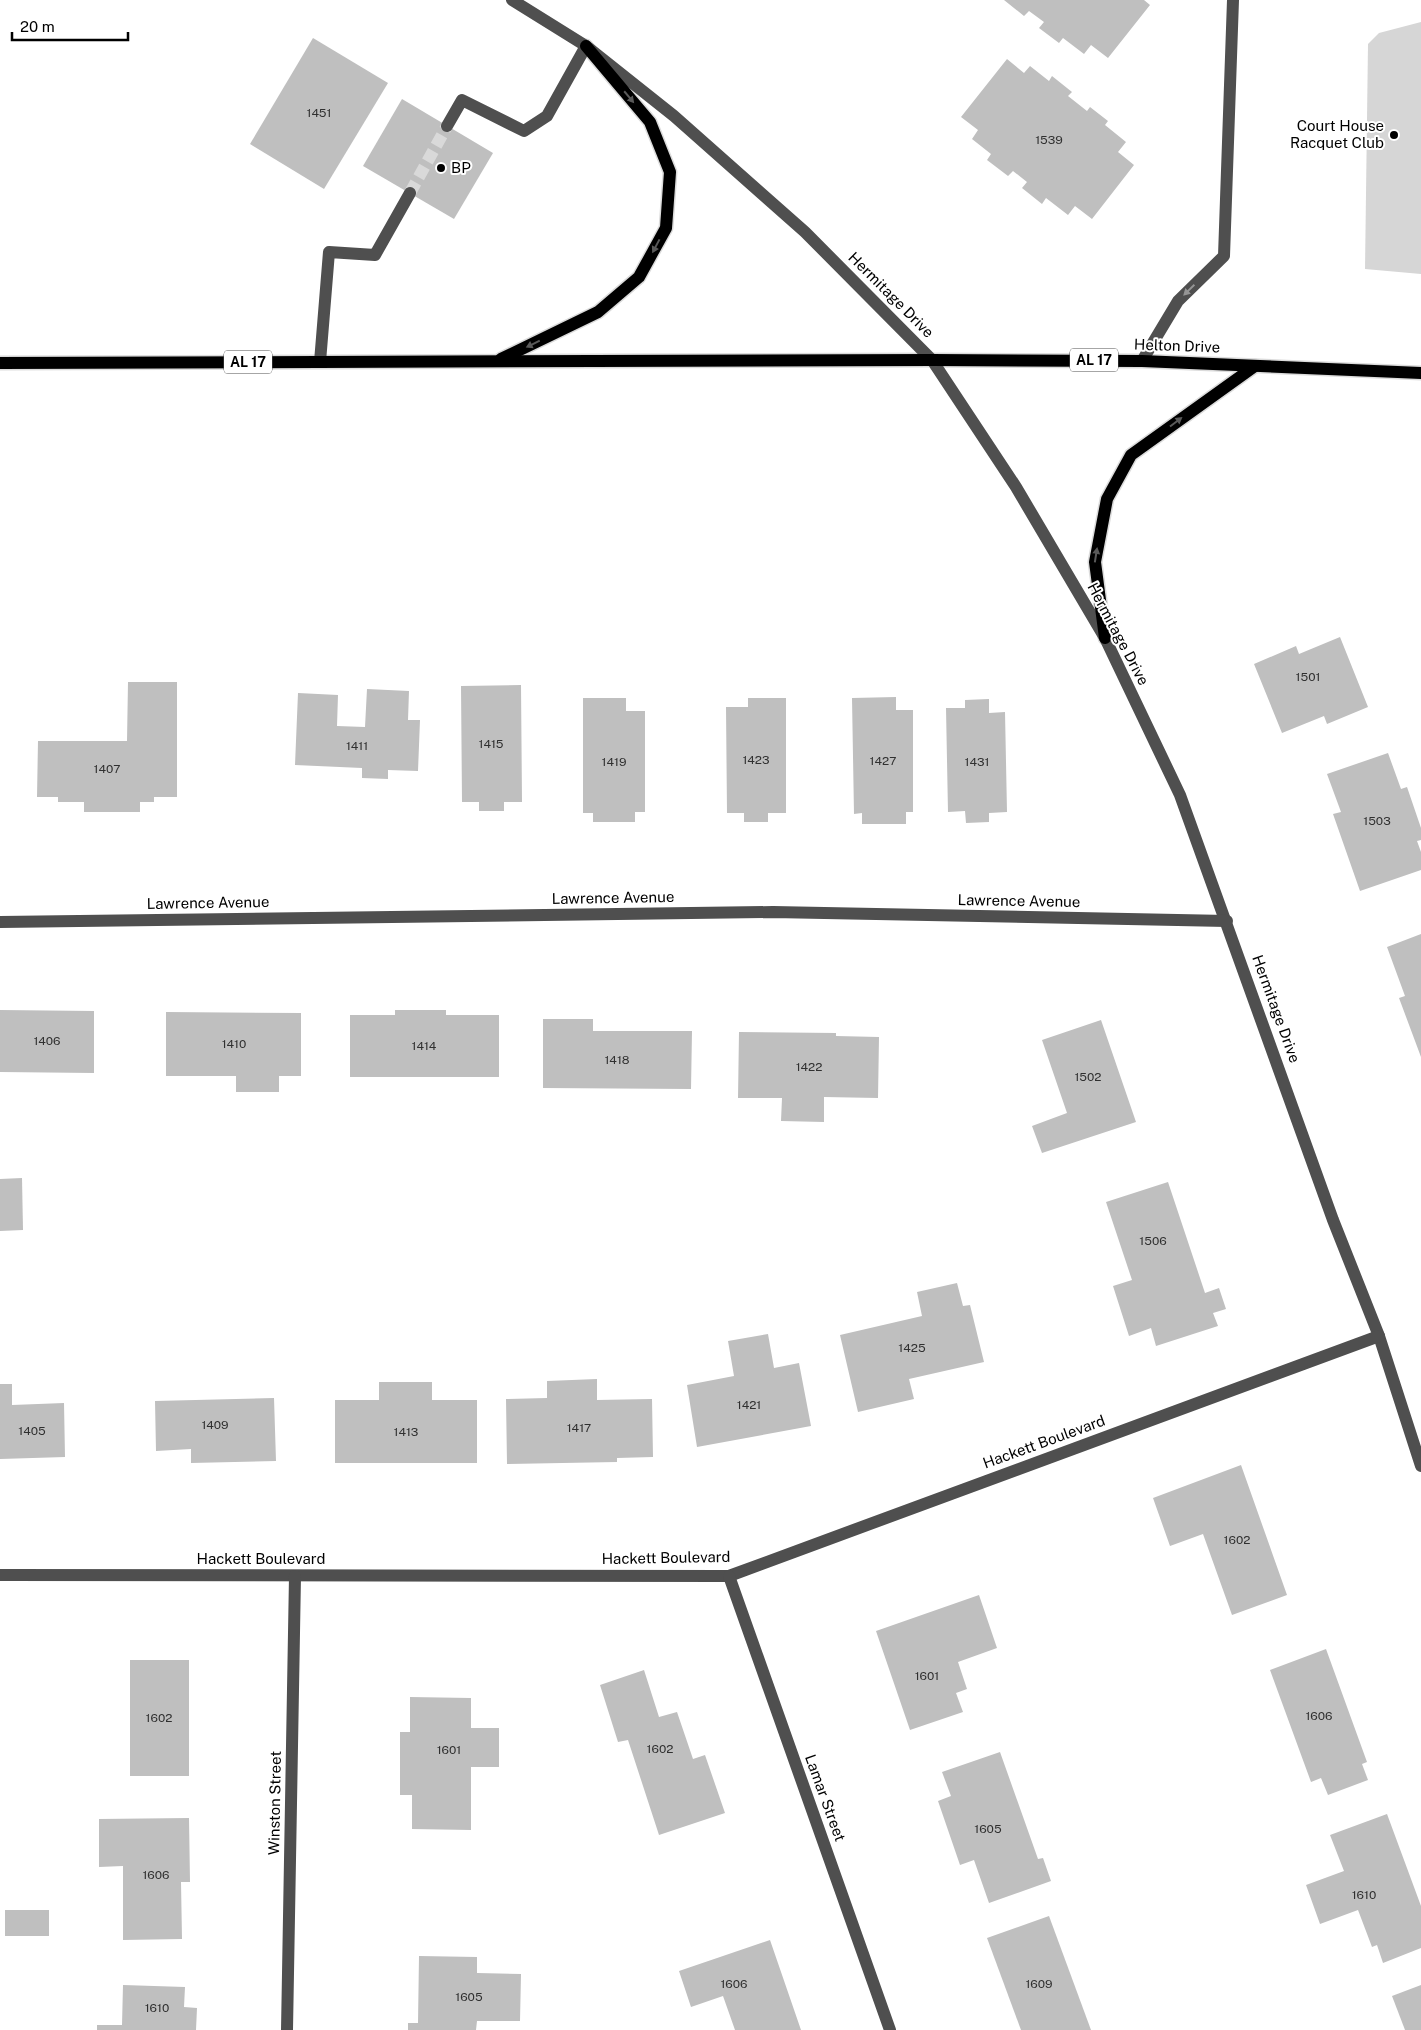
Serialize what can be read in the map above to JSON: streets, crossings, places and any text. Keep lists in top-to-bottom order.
{
  "streets": {
    "main road": ["Helton Drive", "AL 17"],
    "street": [
      "Hermitage Drive",
      "Lawrence Avenue",
      "Hackett Boulevard",
      "Lamar Street",
      "Winston Street"
    ]
  },
  "crossings": [
    ["Hermitage Drive", "Helton Drive"],
    ["Hermitage Drive", "AL 17"],
    ["Hermitage Drive", "Lawrence Avenue"],
    ["Hermitage Drive", "Hackett Boulevard"],
    ["Helton Drive", "AL 17"],
    ["Hackett Boulevard", "Lamar Street"],
    ["Hackett Boulevard", "Winston Street"]
  ],
  "places": ["Court House Racquet Club", "BP"],
  "house_numbers": [
    "1451",
    "1539",
    "1501",
    "1415",
    "1411",
    "1423",
    "1427",
    "1419",
    "1431",
    "1407",
    "1503",
    "1406",
    "1410",
    "1414",
    "1418",
    "1422",
    "1502",
    "1506",
    "1425",
    "1421",
    "1409",
    "1417",
    "1405",
    "1413",
    "1602",
    "1601",
    "1606",
    "1602",
    "1602",
    "1601",
    "1605",
    "1606",
    "1610",
    "1606",
    "1609",
    "1605",
    "1610"
  ],
  "scale_bar": "20 m"
}
